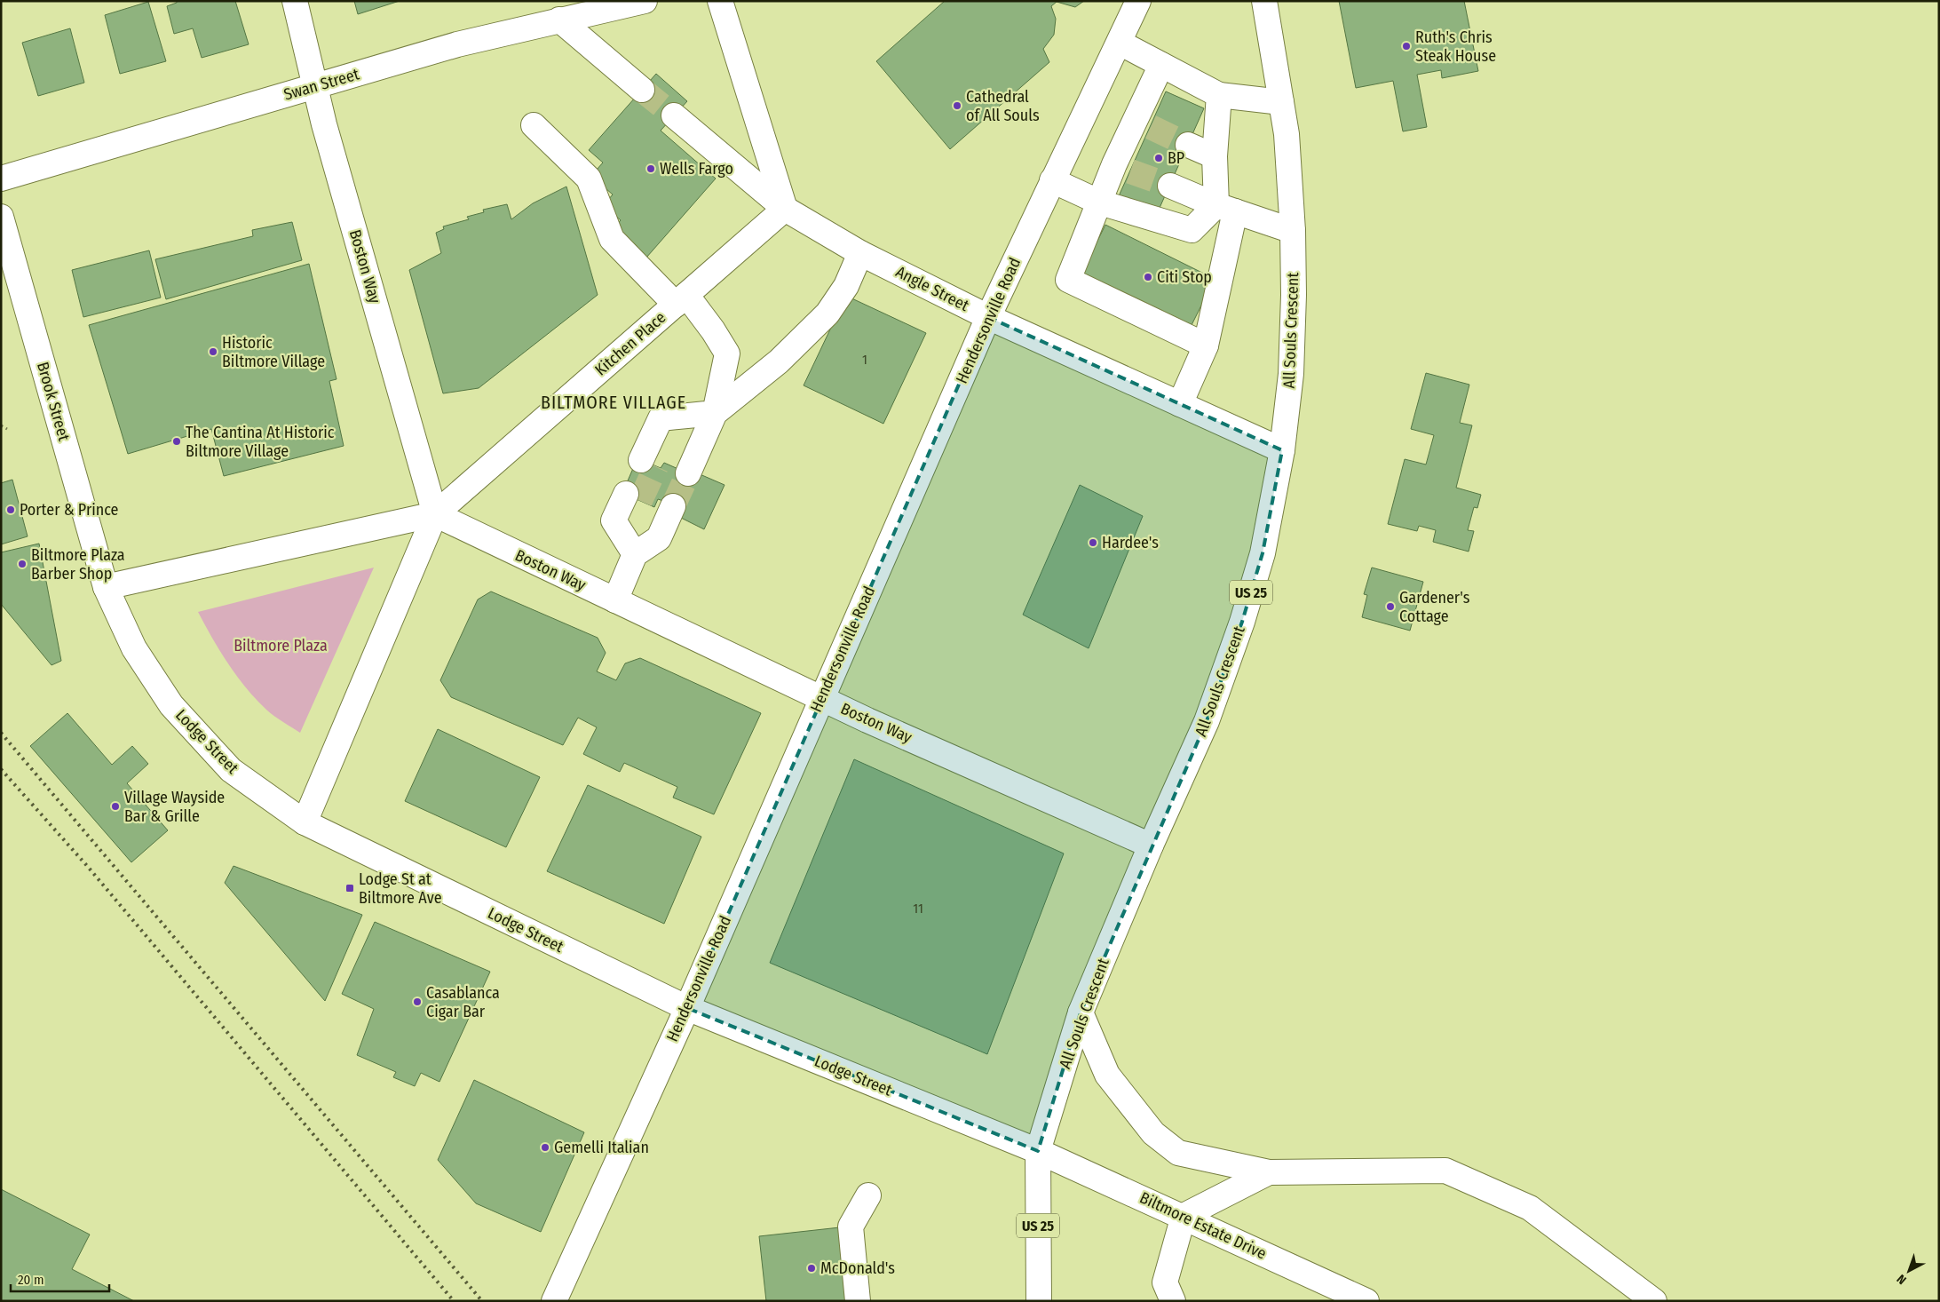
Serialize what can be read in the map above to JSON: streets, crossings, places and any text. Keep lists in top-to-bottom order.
{
  "streets": {
    "street": [
      "Swan Street",
      "Boston Way",
      "Angle Street",
      "Hendersonville Road",
      "All Souls Crescent",
      "Kitchen Place",
      "Brook Street",
      "US 25",
      "Lodge Street",
      "Biltmore Estate Drive"
    ]
  },
  "crossings": [
    ["Swan Street", "Boston Way"],
    ["Boston Way", "Hendersonville Road"],
    ["Boston Way", "All Souls Crescent"],
    ["Boston Way", "Kitchen Place"],
    ["Angle Street", "Hendersonville Road"],
    ["Angle Street", "All Souls Crescent"],
    ["Angle Street", "Kitchen Place"],
    ["Hendersonville Road", "Lodge Street"],
    ["All Souls Crescent", "US 25"],
    ["All Souls Crescent", "Lodge Street"],
    ["All Souls Crescent", "Biltmore Estate Drive"],
    ["Brook Street", "Lodge Street"],
    ["US 25", "Lodge Street"],
    ["US 25", "Biltmore Estate Drive"],
    ["Lodge Street", "Biltmore Estate Drive"]
  ],
  "districts": ["BILTMORE VILLAGE"],
  "parks": ["Biltmore Plaza"],
  "places": {
    "other": [
      "Ruth's Chris Steak House",
      "Cathedral of All Souls",
      "BP",
      "Wells Fargo",
      "Citi Stop",
      "Historic Biltmore Village",
      "The Cantina At Historic Biltmore Village",
      "Porter & Prince",
      "Hardee's",
      "Biltmore Plaza Barber Shop",
      "Gardener's Cottage",
      "Village Wayside Bar & Grille",
      "Casablanca Cigar Bar",
      "Gemelli Italian",
      "McDonald's"
    ],
    "transit": ["Lodge St at Biltmore Ave"]
  },
  "house_numbers": ["1", "11"],
  "scale_bar": "20 m",
  "north": "bottom left"
}
